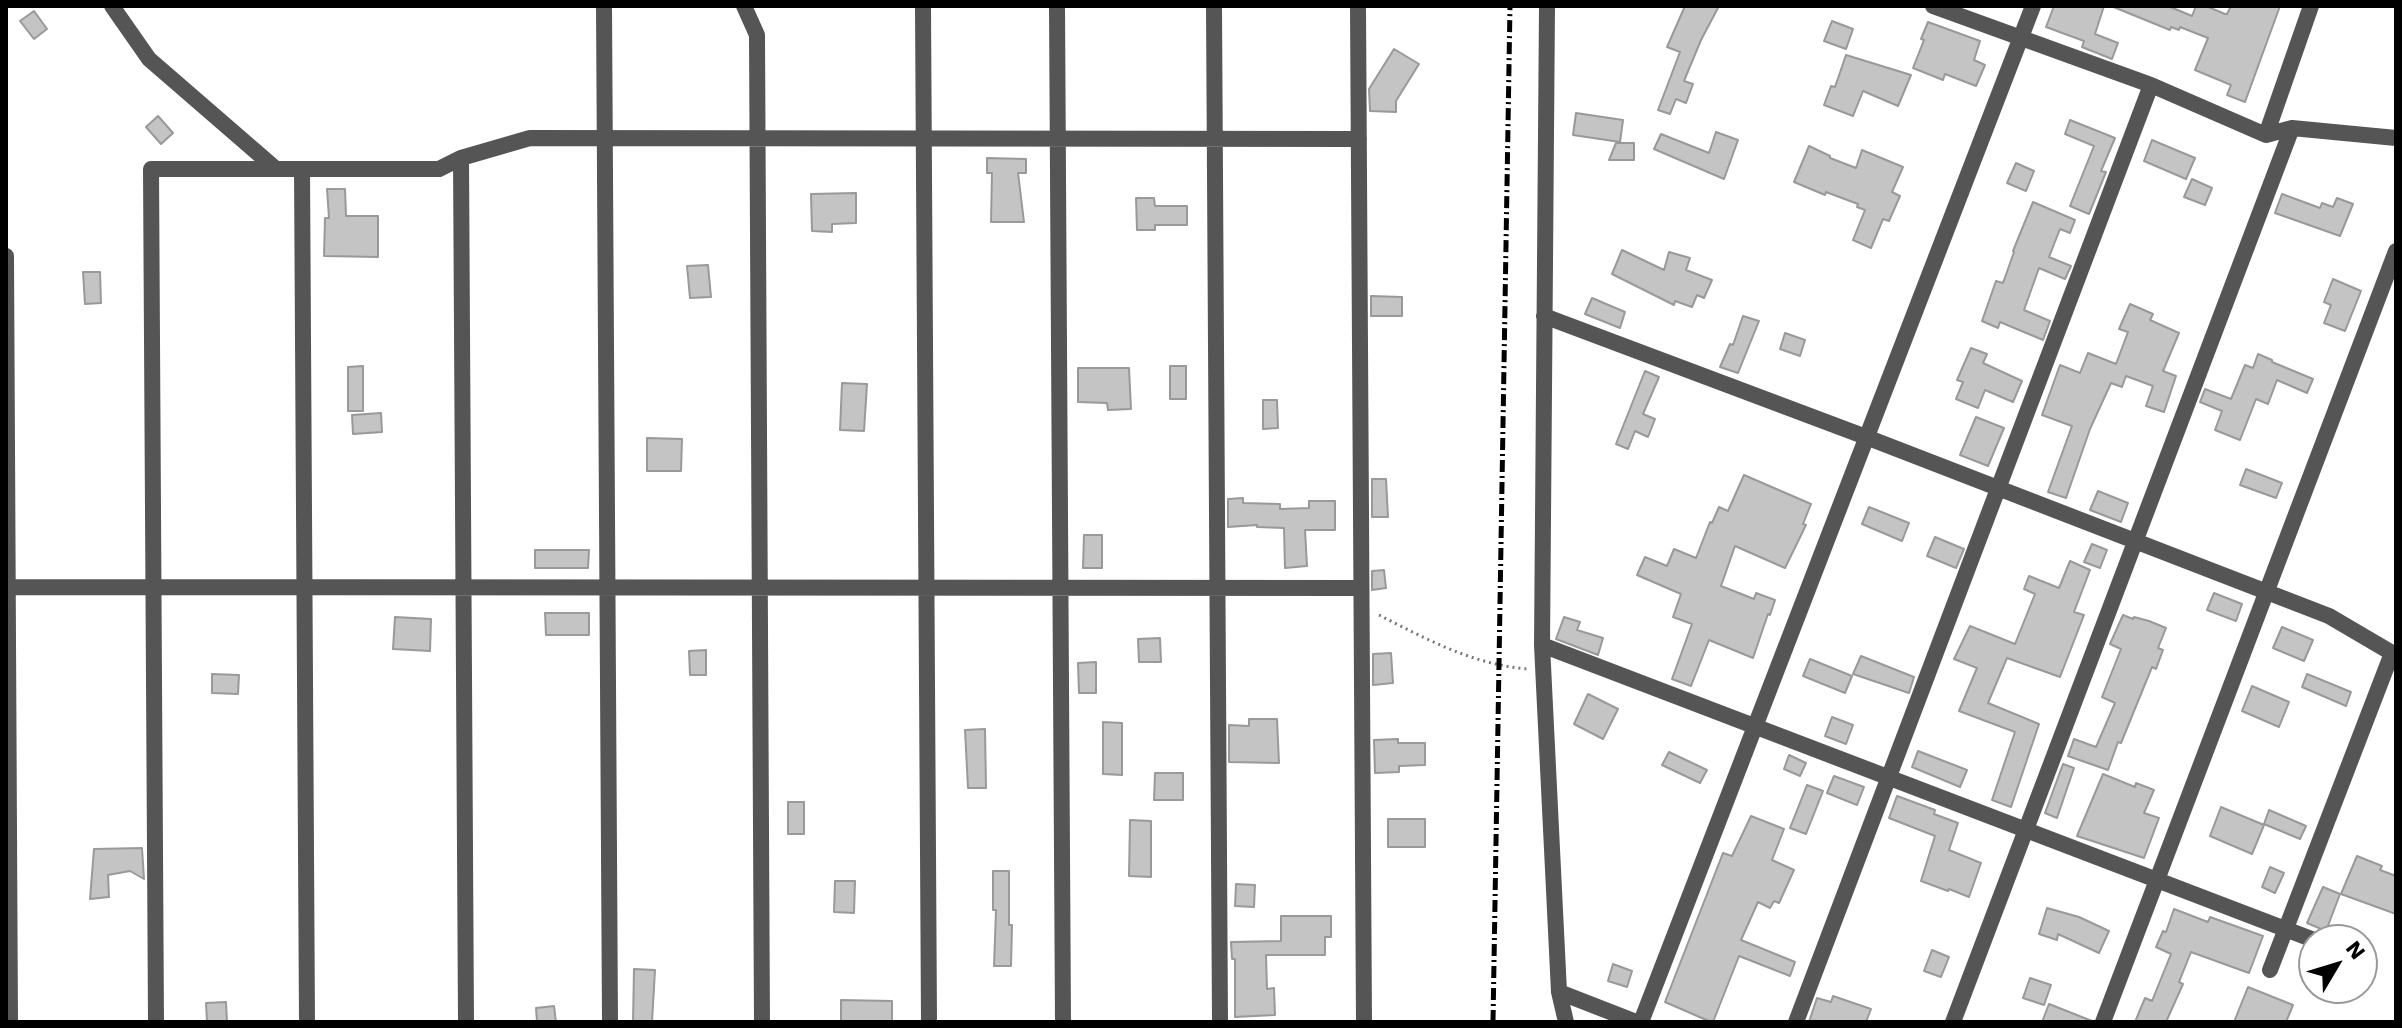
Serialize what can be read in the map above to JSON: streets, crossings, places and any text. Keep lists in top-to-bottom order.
{
  "north": "top right"
}
